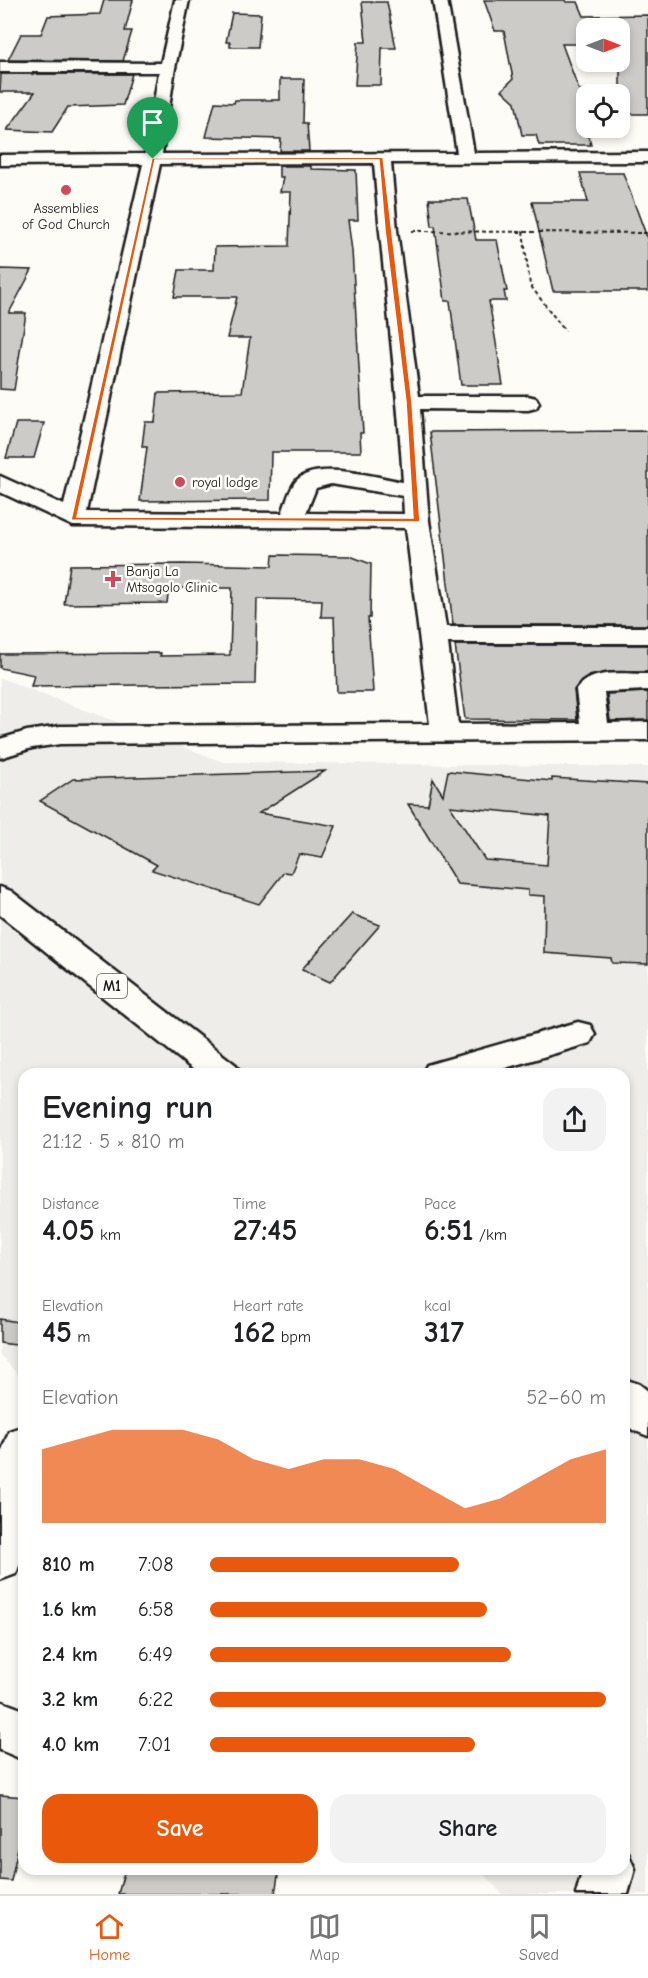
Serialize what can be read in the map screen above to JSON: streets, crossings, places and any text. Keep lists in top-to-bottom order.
{
  "streets": {
    "main road": ["M1"]
  },
  "places": {
    "other": ["Assemblies of God Church", "royal lodge"],
    "health": ["Banja La Mtsogolo Clinic"]
  },
  "north": "right",
  "page": {
    "heading": ["Evening run", "21:12 · 5 × 810 m"],
    "stats": [
      ["Distance", "4.05 km"],
      ["Time", "27:45"],
      ["Pace", "6:51 /km"],
      ["Elevation", "45 m"],
      ["Heart rate", "162 bpm"],
      ["kcal", "317"]
    ],
    "chart": ["Elevation", "52–60 m"],
    "list": [
      {
        "name": "810 m",
        "note": "7:08"
      },
      {
        "name": "1.6 km",
        "note": "6:58"
      },
      {
        "name": "2.4 km",
        "note": "6:49"
      },
      {
        "name": "3.2 km",
        "note": "6:22"
      },
      {
        "name": "4.0 km",
        "note": "7:01"
      }
    ],
    "buttons": ["Save", "Share"],
    "tabs": ["Home", "Map", "Saved"]
  }
}
